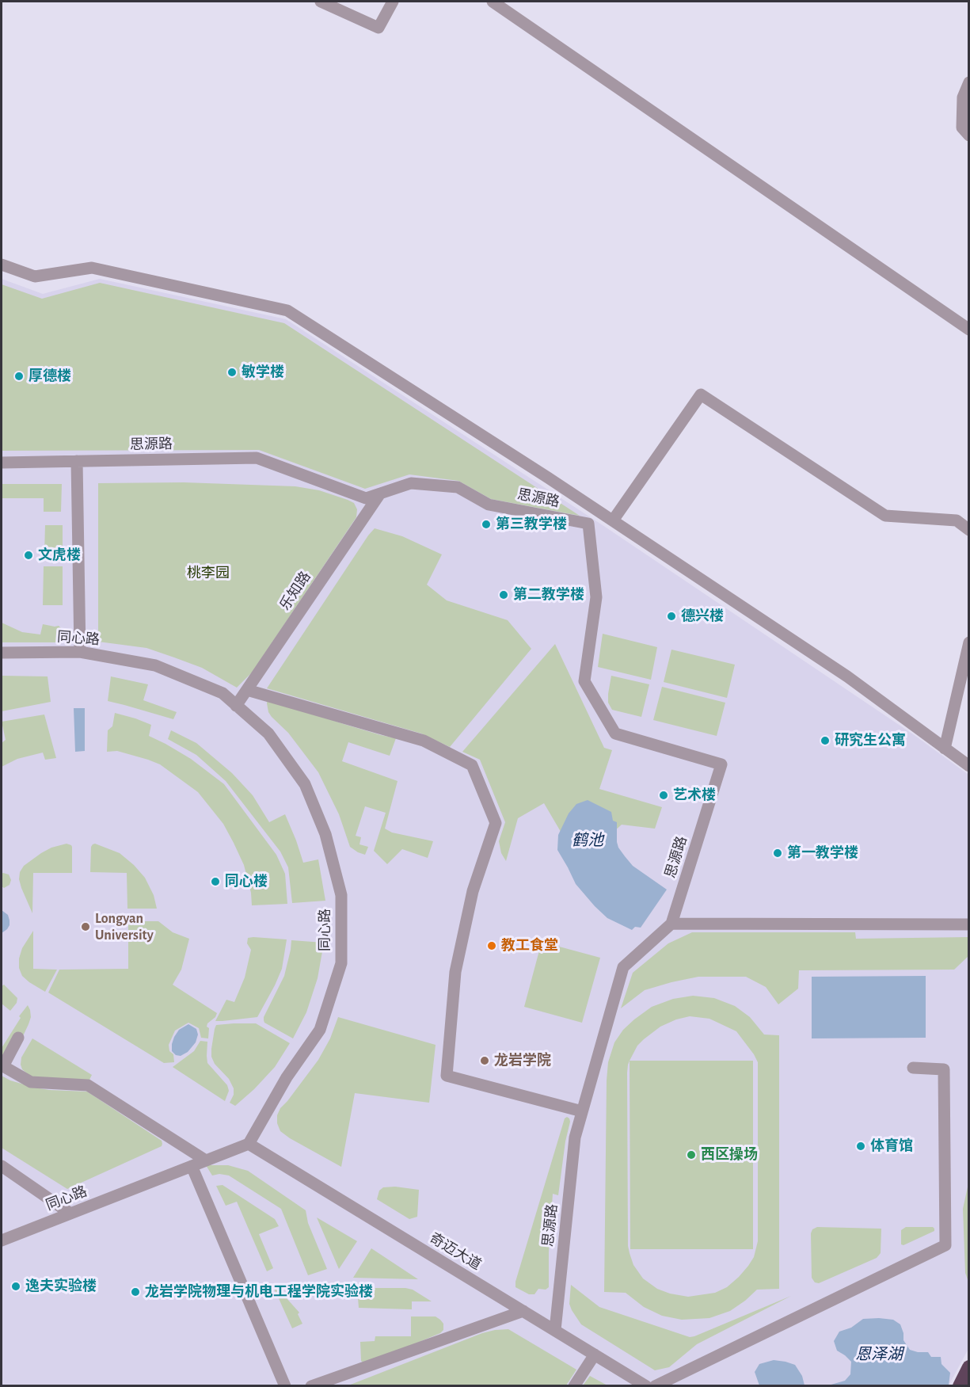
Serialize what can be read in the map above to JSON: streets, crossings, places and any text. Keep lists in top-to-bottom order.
{
  "streets": {
    "street": [
      "思源路",
      "乐知路",
      "同心路",
      "奇迈大道"
    ]
  },
  "crossings": [
    ["思源路", "乐知路"],
    ["思源路", "奇迈大道"],
    ["乐知路", "同心路"],
    ["同心路", "奇迈大道"]
  ],
  "water": ["鹤池", "恩泽湖"],
  "parks": ["桃李园"],
  "places": [
    "敏学楼",
    "厚德楼",
    "第三教学楼",
    "文虎楼",
    "第二教学楼",
    "德兴楼",
    "研究生公寓",
    "艺术楼",
    "第一教学楼",
    "同心楼",
    "Longyan University",
    "教工食堂",
    "龙岩学院",
    "体育馆",
    "西区操场",
    "逸夫实验楼",
    "龙岩学院物理与机电工程学院实验楼"
  ]
}
